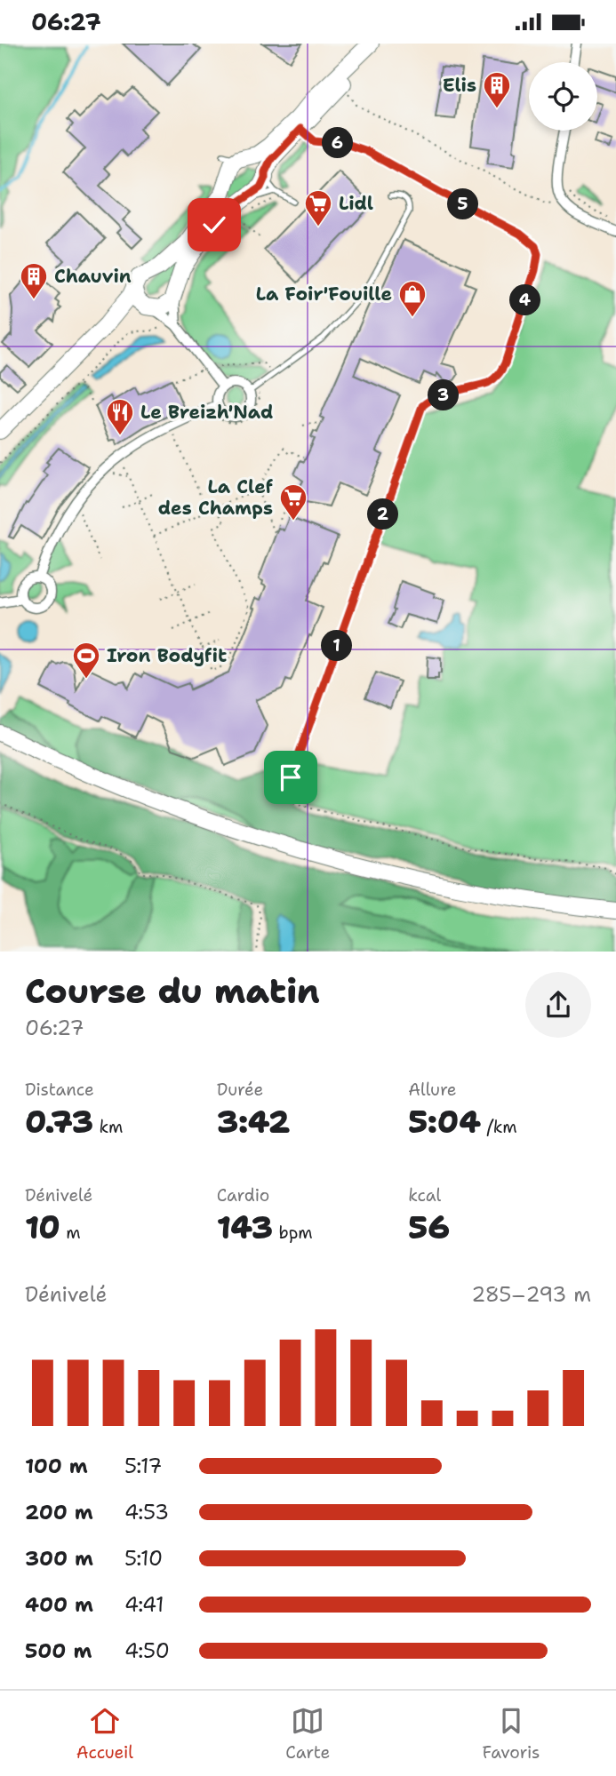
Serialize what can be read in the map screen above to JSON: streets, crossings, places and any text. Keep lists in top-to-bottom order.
{
  "places": {
    "building": ["Elis", "Chauvin"],
    "supermarket": ["Lidl", "La Clef des Champs"],
    "shop": ["La Foir'Fouille"],
    "restaurant": ["Le Breizh'Nad"],
    "sports": ["Iron Bodyfit"]
  },
  "page": {
    "status": "06:27",
    "pins": [
      "6",
      "5",
      "4",
      "3",
      "2",
      "1"
    ],
    "heading": ["Course du matin", "06:27"],
    "stats": [
      ["Distance", "0.73 km"],
      ["Durée", "3:42"],
      ["Allure", "5:04 /km"],
      ["Dénivelé", "10 m"],
      ["Cardio", "143 bpm"],
      ["kcal", "56"]
    ],
    "chart": ["Dénivelé", "285–293 m"],
    "list": [
      {
        "name": "100 m",
        "note": "5:17"
      },
      {
        "name": "200 m",
        "note": "4:53"
      },
      {
        "name": "300 m",
        "note": "5:10"
      },
      {
        "name": "400 m",
        "note": "4:41"
      },
      {
        "name": "500 m",
        "note": "4:50"
      }
    ],
    "tabs": ["Accueil", "Carte", "Favoris"]
  }
}
